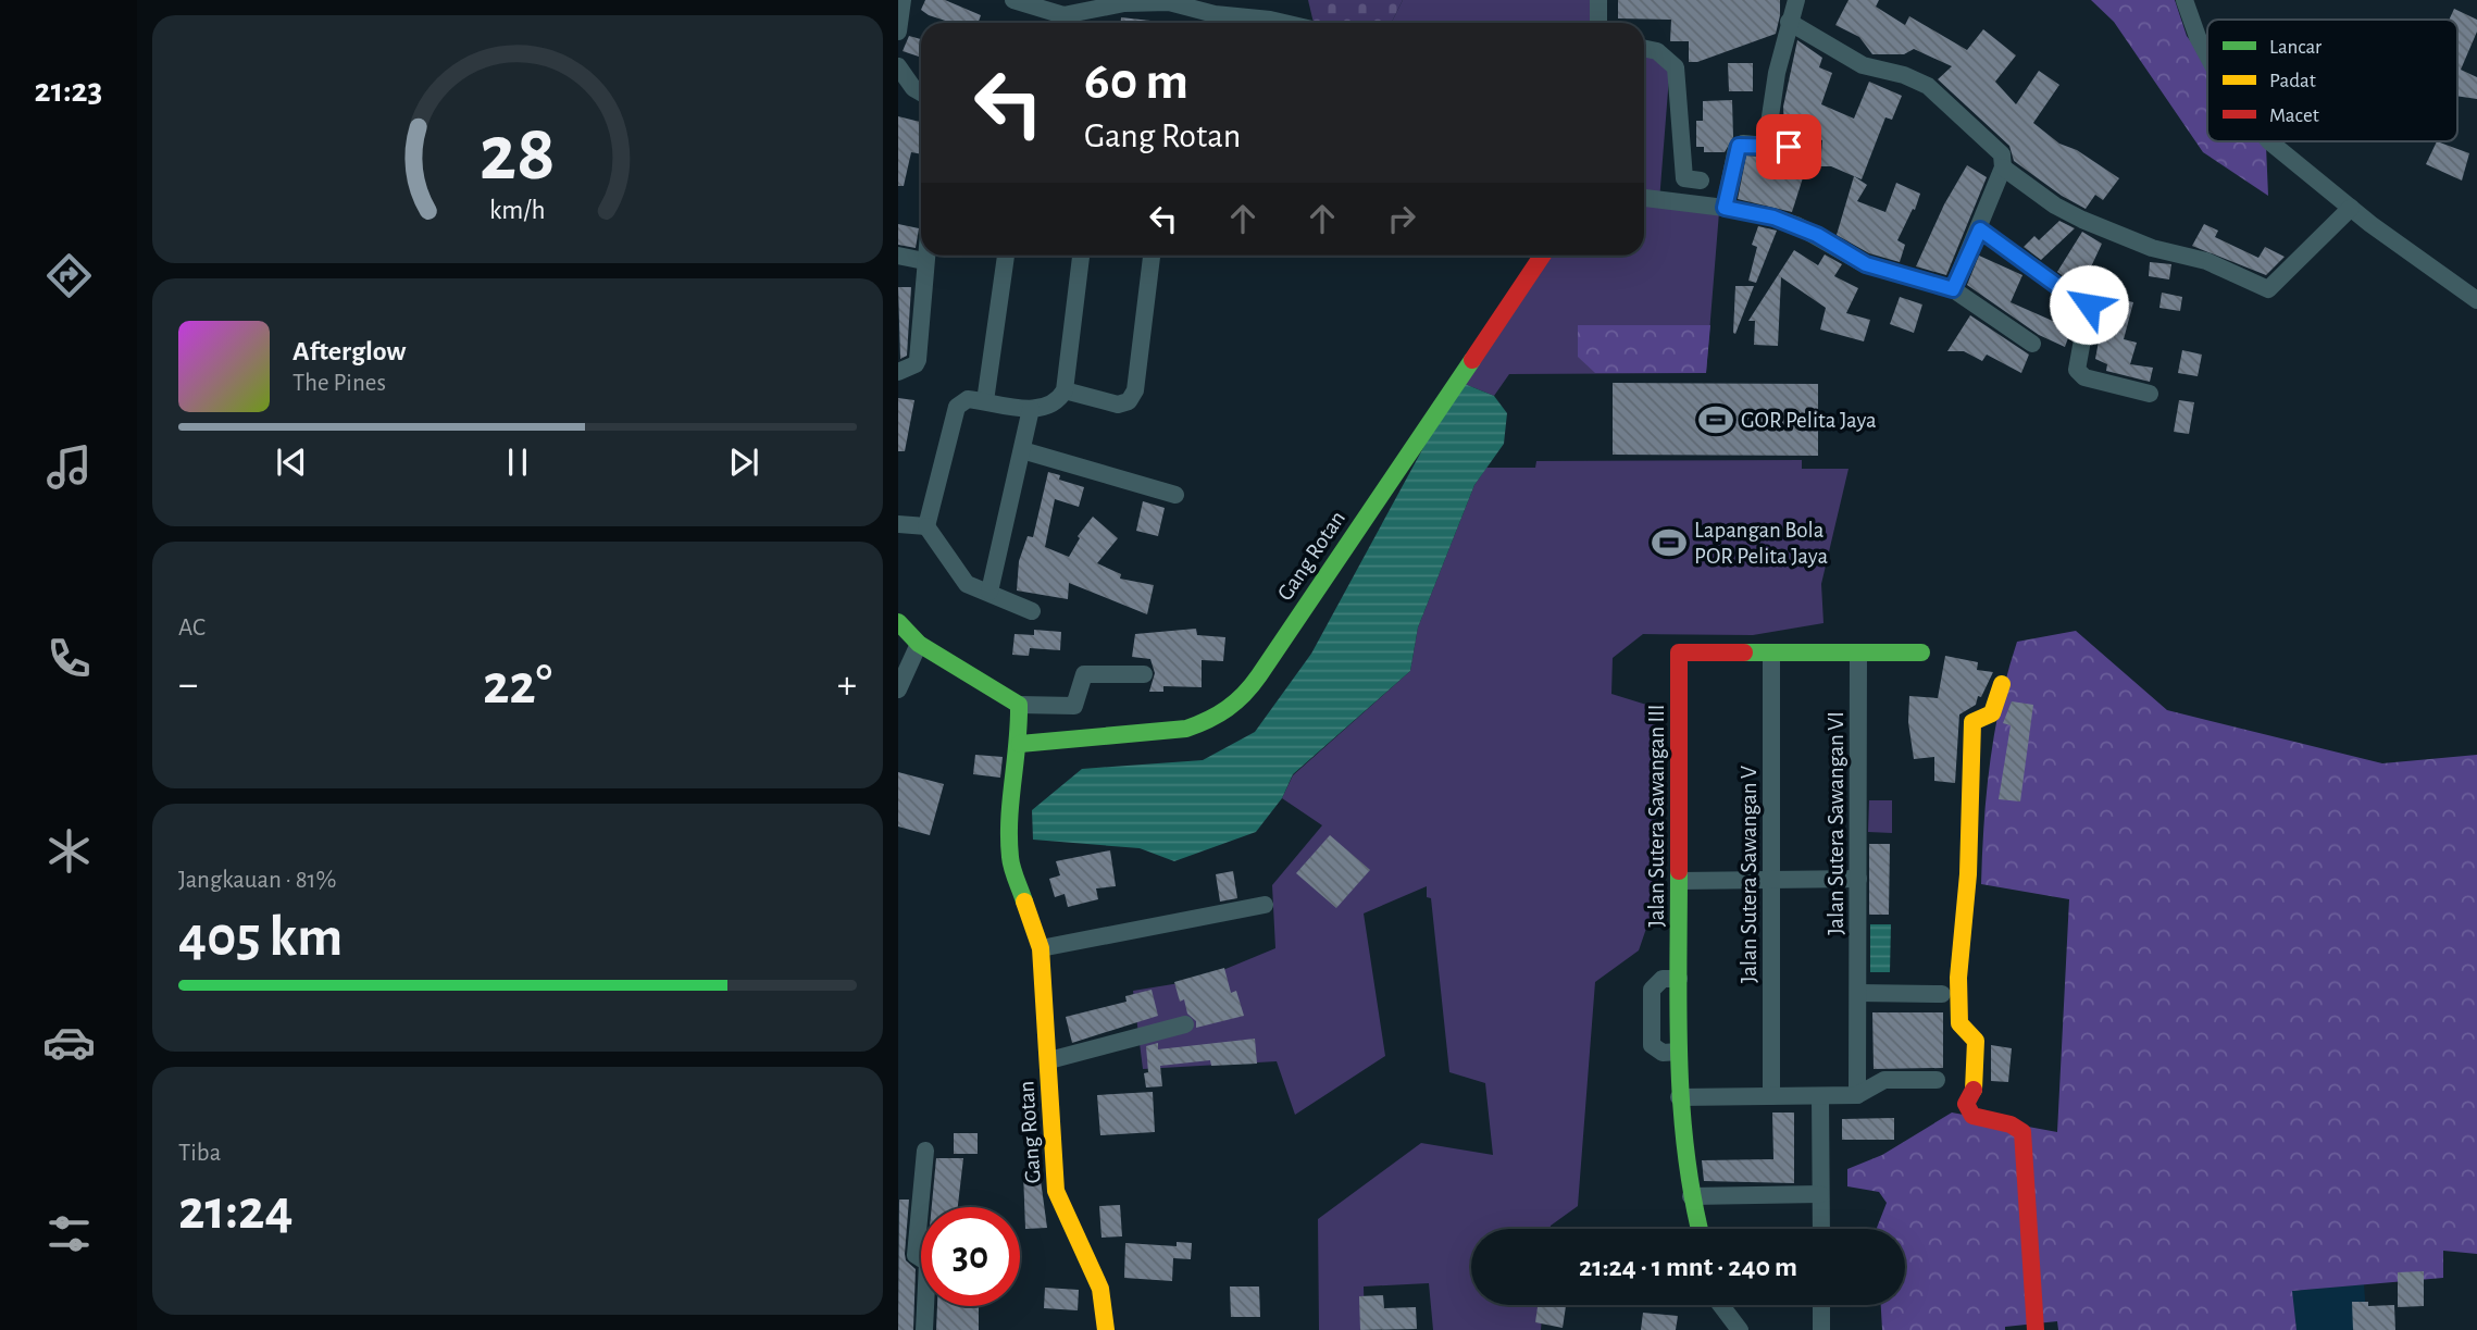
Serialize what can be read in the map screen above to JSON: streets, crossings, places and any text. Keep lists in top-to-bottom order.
{
  "streets": {
    "street": [
      "Gang Rotan",
      "Jalan Sutera Sawangan III",
      "Jalan Sutera Sawangan VI",
      "Jalan Sutera Sawangan V"
    ]
  },
  "crossings": [
    ["Jalan Sutera Sawangan III", "Jalan Sutera Sawangan V"]
  ],
  "places": {
    "sports": ["GOR Pelita Jaya", "Lapangan Bola POR Pelita Jaya"]
  },
  "legend": ["Lancar", "Padat", "Macet"],
  "page": {
    "tabs": "21:23",
    "turn": ["60 m", "Gang Rotan"],
    "song": ["Afterglow", "The Pines"],
    "tile": [
      "AC",
      ["Jangkauan · 81%", "405 km"],
      ["Tiba", "21:24"]
    ],
    "heat": ["−", "22°", "+"],
    "limit": "30",
    "trip": "21:24 · 1 mnt · 240 m",
    "gauge": ["28", "km/h"]
  }
}
